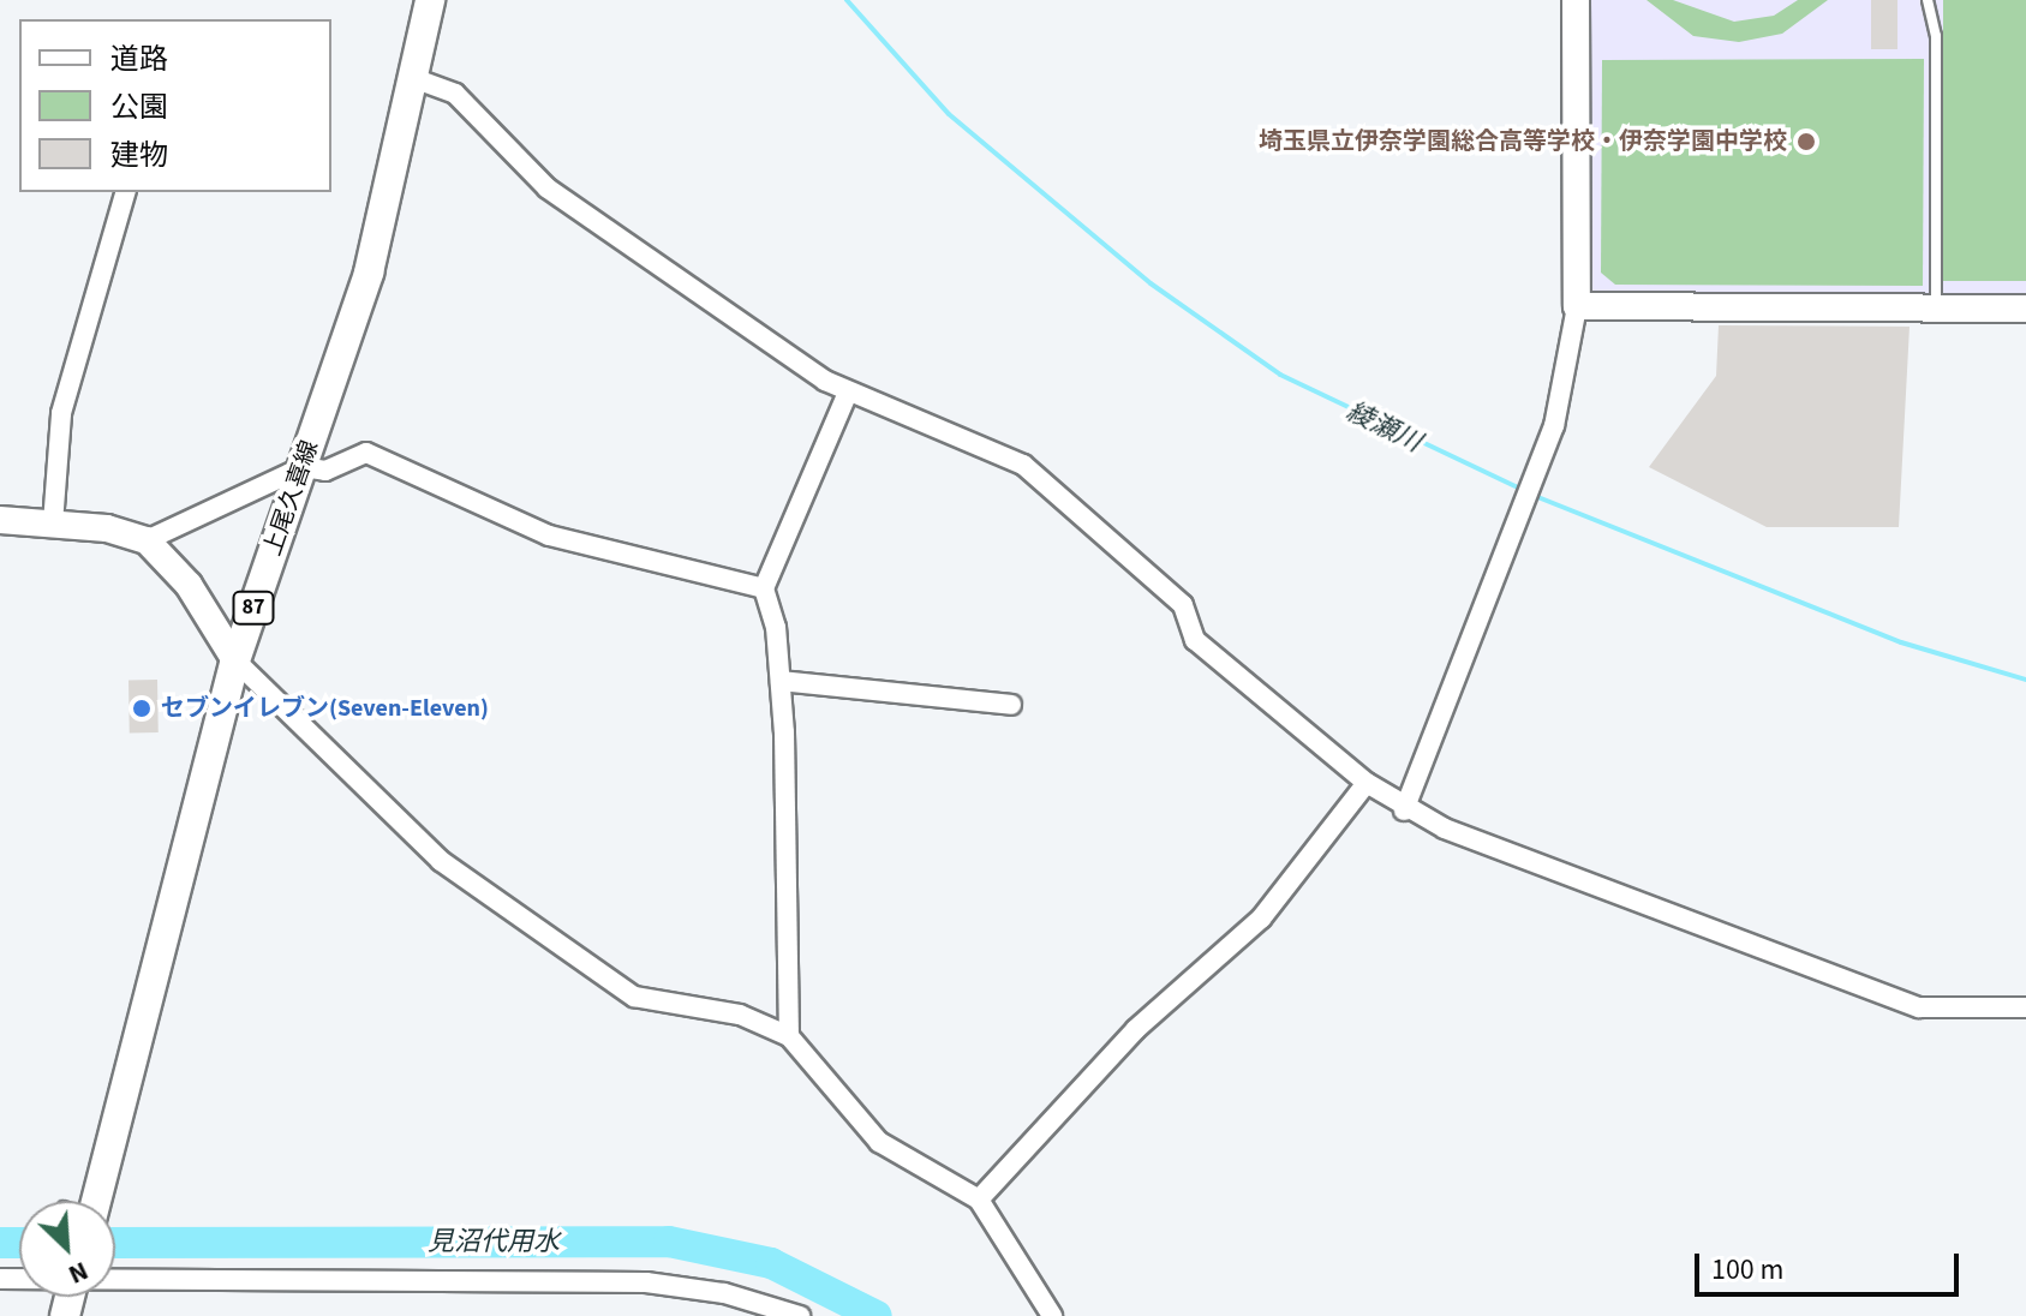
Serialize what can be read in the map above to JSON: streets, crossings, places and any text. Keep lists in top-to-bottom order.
{
  "streets": {
    "main road": ["上尾久喜線", "87"]
  },
  "water": ["綾瀬川", "見沼代用水"],
  "places": ["埼玉県立伊奈学園総合高等学校・伊奈学園中学校", "セブンイレブン(Seven-Eleven)"],
  "legend": ["道路", "公園", "建物"],
  "scale_bar": "100 m",
  "north": "bottom right"
}
